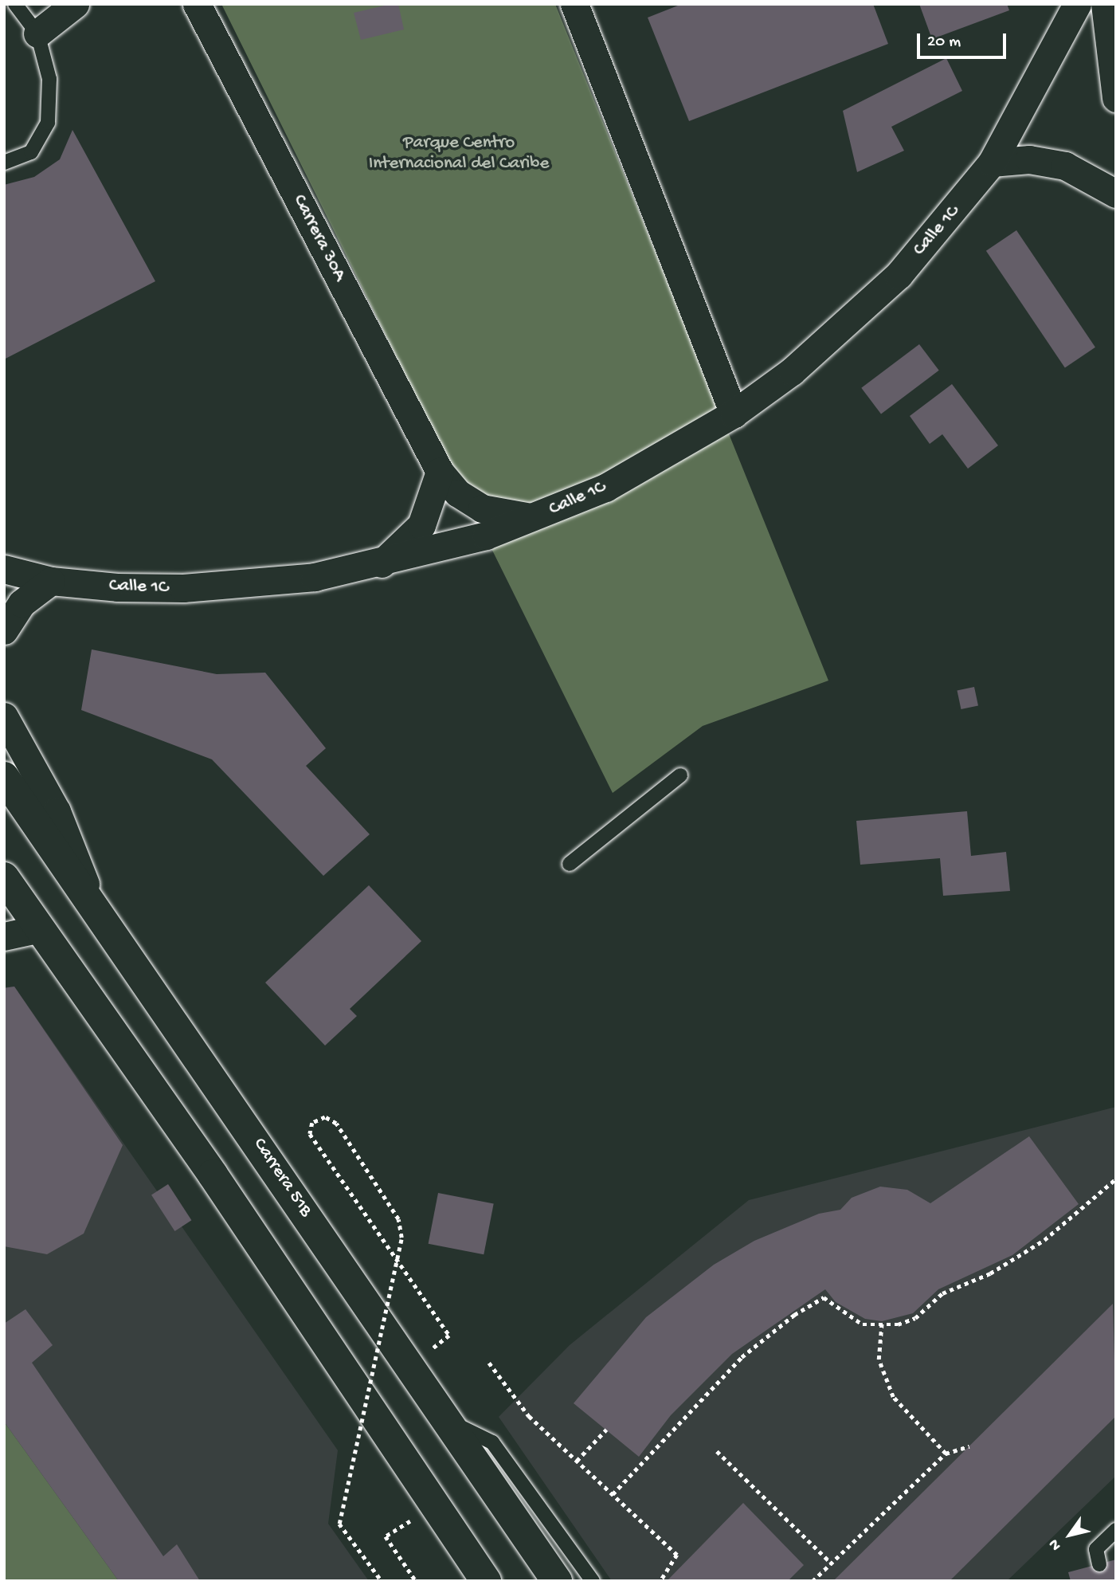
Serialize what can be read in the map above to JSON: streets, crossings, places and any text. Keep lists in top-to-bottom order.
{
  "streets": {
    "main road": ["Carrera 51B"],
    "street": ["Calle 1C", "Carrera 30A"]
  },
  "crossings": [
    ["Calle 1C", "Carrera 30A"]
  ],
  "parks": ["Parque Centro Internacional del Caribe"],
  "scale_bar": "20 m",
  "north": "bottom left"
}
